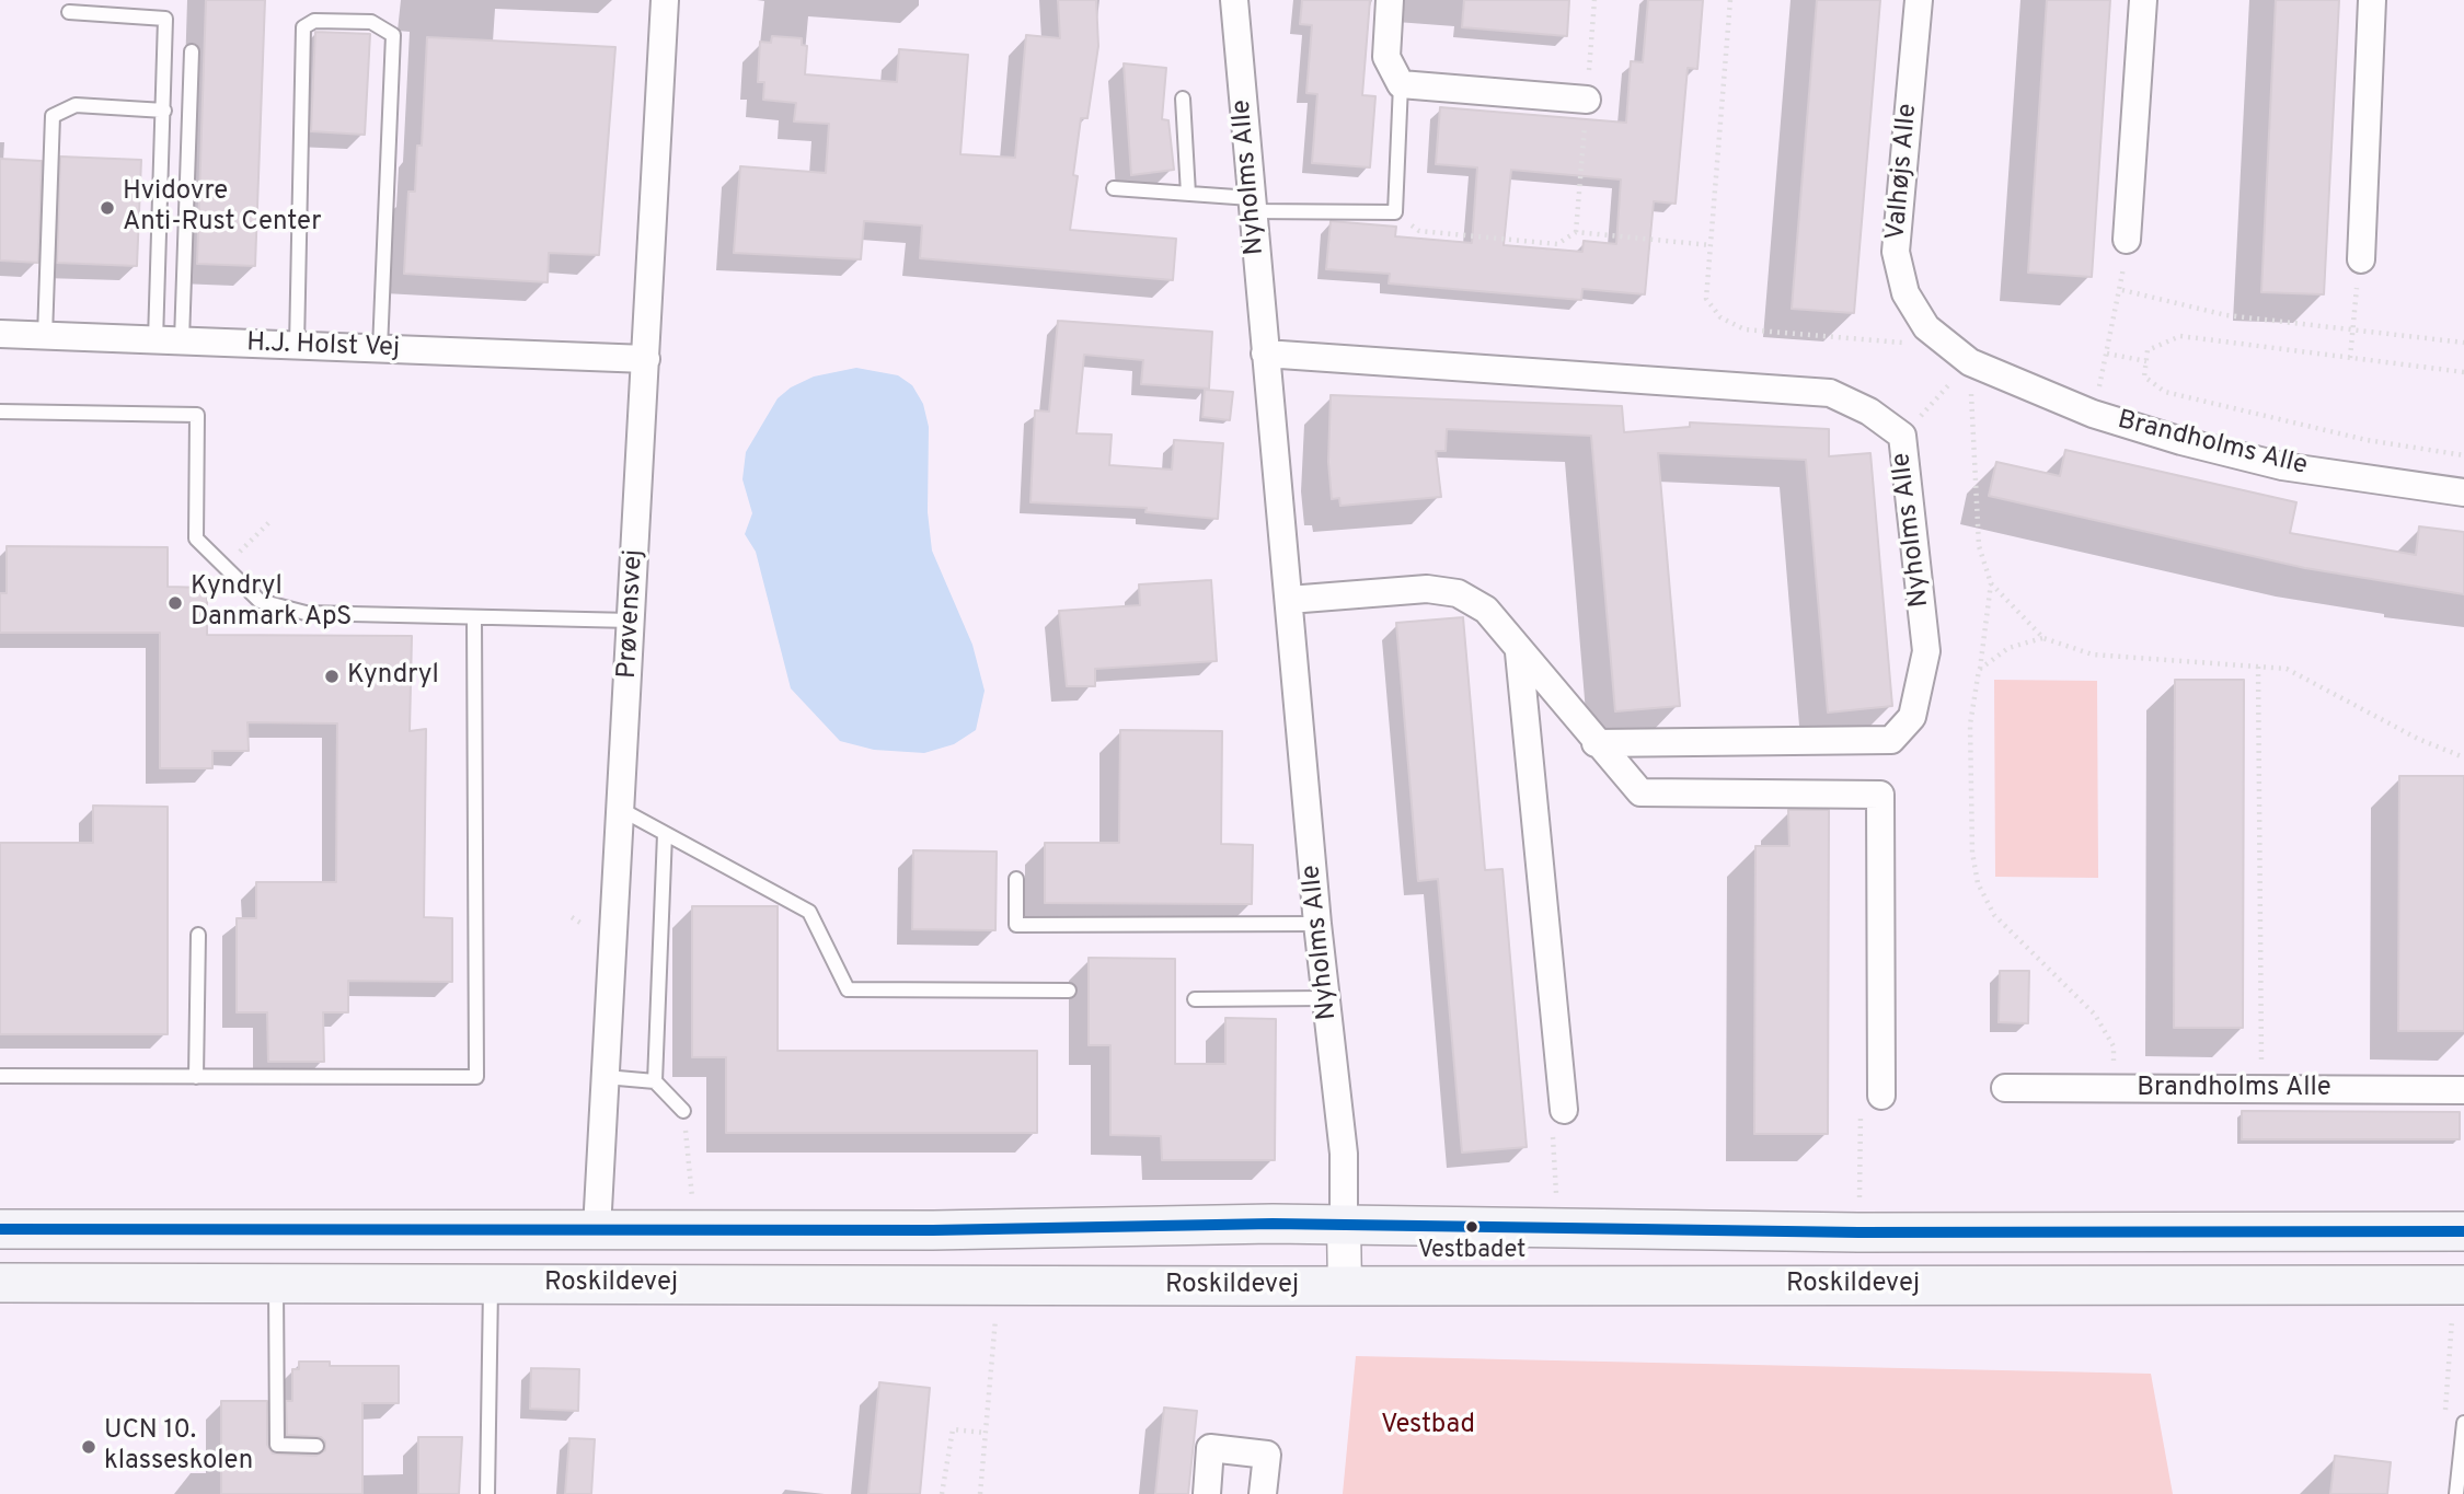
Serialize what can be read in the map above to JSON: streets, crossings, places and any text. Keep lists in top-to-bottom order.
{
  "streets": {
    "main road": ["Roskildevej"],
    "street": [
      "Valhøjs Alle",
      "Nyholms Alle",
      "H.J. Holst Vej",
      "Brandholms Alle",
      "Prøvensvej"
    ]
  },
  "crossings": [
    ["Valhøjs Alle", "Brandholms Alle"],
    ["Nyholms Alle", "Roskildevej"],
    ["H.J. Holst Vej", "Prøvensvej"],
    ["Prøvensvej", "Roskildevej"]
  ],
  "parks": ["Vestbad"],
  "places": [
    "Hvidovre Anti-Rust Center",
    "Kyndryl Danmark ApS",
    "Kyndryl",
    "Vestbadet",
    "UCN 10. klasseskolen"
  ]
}
